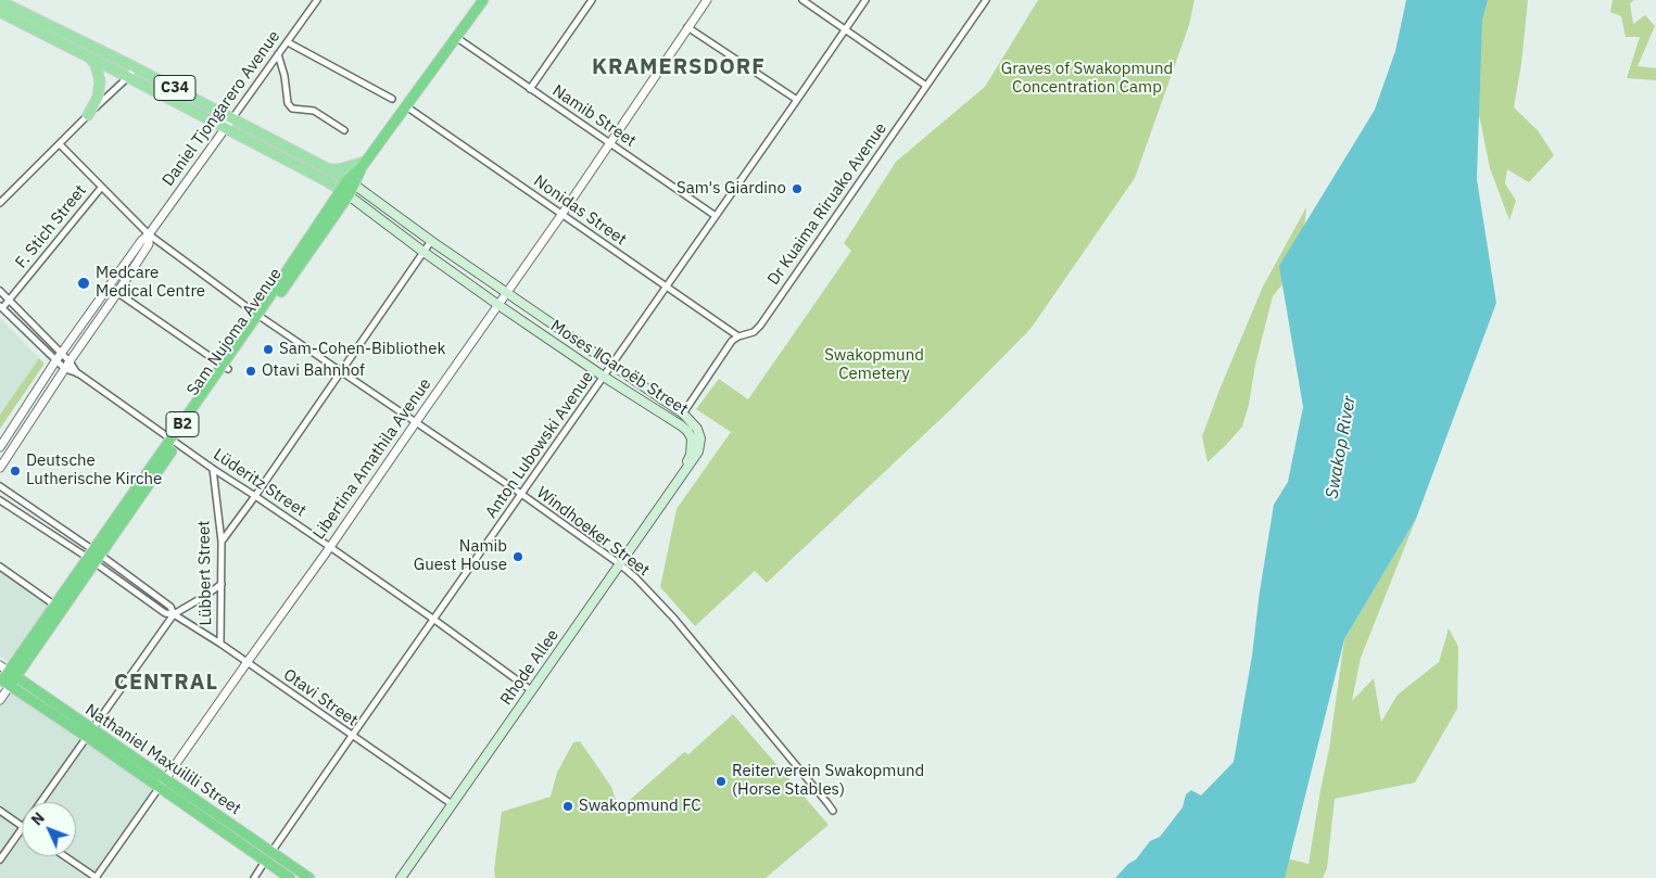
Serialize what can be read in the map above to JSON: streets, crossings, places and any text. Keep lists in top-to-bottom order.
{
  "streets": {
    "highway": ["Sam Nujoma Avenue", "B2", "Nathaniel Maxuilili Street"],
    "main road": ["C34", "Moses ǁGaroëb Street", "Rhode Allee"],
    "street": [
      "Daniel Tjongarero Avenue",
      "Namib Street",
      "Dr Kuaima Riruako Avenue",
      "Nonidas Street",
      "F. Stich Street",
      "Anton Lubowski Avenue",
      "Libertina Amathila Avenue",
      "Lüderitz Street",
      "Windhoeker Street",
      "Lübbert Street",
      "Otavi Street"
    ]
  },
  "crossings": [
    ["Daniel Tjongarero Avenue", "Moses ǁGaroëb Street"],
    ["Daniel Tjongarero Avenue", "Lüderitz Street"],
    ["Daniel Tjongarero Avenue", "Windhoeker Street"],
    ["Namib Street", "Sam Nujoma Avenue"],
    ["Namib Street", "Anton Lubowski Avenue"],
    ["Namib Street", "Libertina Amathila Avenue"],
    ["Dr Kuaima Riruako Avenue", "Nonidas Street"],
    ["Dr Kuaima Riruako Avenue", "Moses ǁGaroëb Street"],
    ["Nonidas Street", "Sam Nujoma Avenue"],
    ["Nonidas Street", "Anton Lubowski Avenue"],
    ["Nonidas Street", "Libertina Amathila Avenue"],
    ["F. Stich Street", "Lüderitz Street"],
    ["F. Stich Street", "Windhoeker Street"],
    ["Sam Nujoma Avenue", "Moses ǁGaroëb Street"],
    ["Sam Nujoma Avenue", "Lüderitz Street"],
    ["Sam Nujoma Avenue", "Windhoeker Street"],
    ["Sam Nujoma Avenue", "Otavi Street"],
    ["Sam Nujoma Avenue", "Nathaniel Maxuilili Street"],
    ["Moses ǁGaroëb Street", "Anton Lubowski Avenue"],
    ["Moses ǁGaroëb Street", "Libertina Amathila Avenue"],
    ["Moses ǁGaroëb Street", "Rhode Allee"],
    ["Anton Lubowski Avenue", "Lüderitz Street"],
    ["Anton Lubowski Avenue", "Windhoeker Street"],
    ["Anton Lubowski Avenue", "Otavi Street"],
    ["Anton Lubowski Avenue", "Nathaniel Maxuilili Street"],
    ["Libertina Amathila Avenue", "Lüderitz Street"],
    ["Libertina Amathila Avenue", "Windhoeker Street"],
    ["Libertina Amathila Avenue", "Otavi Street"],
    ["Libertina Amathila Avenue", "Nathaniel Maxuilili Street"],
    ["Lüderitz Street", "Lübbert Street"],
    ["Lüderitz Street", "Rhode Allee"],
    ["Windhoeker Street", "Rhode Allee"],
    ["Lübbert Street", "Otavi Street"],
    ["Rhode Allee", "Otavi Street"]
  ],
  "districts": ["KRAMERSDORF", "CENTRAL"],
  "water": ["Swakop River"],
  "parks": ["Graves of Swakopmund Concentration Camp", "Swakopmund Cemetery"],
  "places": [
    "Sam's Giardino",
    "Medcare Medical Centre",
    "Sam-Cohen-Bibliothek",
    "Otavi Bahnhof",
    "Deutsche Lutherische Kirche",
    "Namib Guest House",
    "Reiterverein Swakopmund (Horse Stables)",
    "Swakopmund FC"
  ],
  "north": "top left"
}
